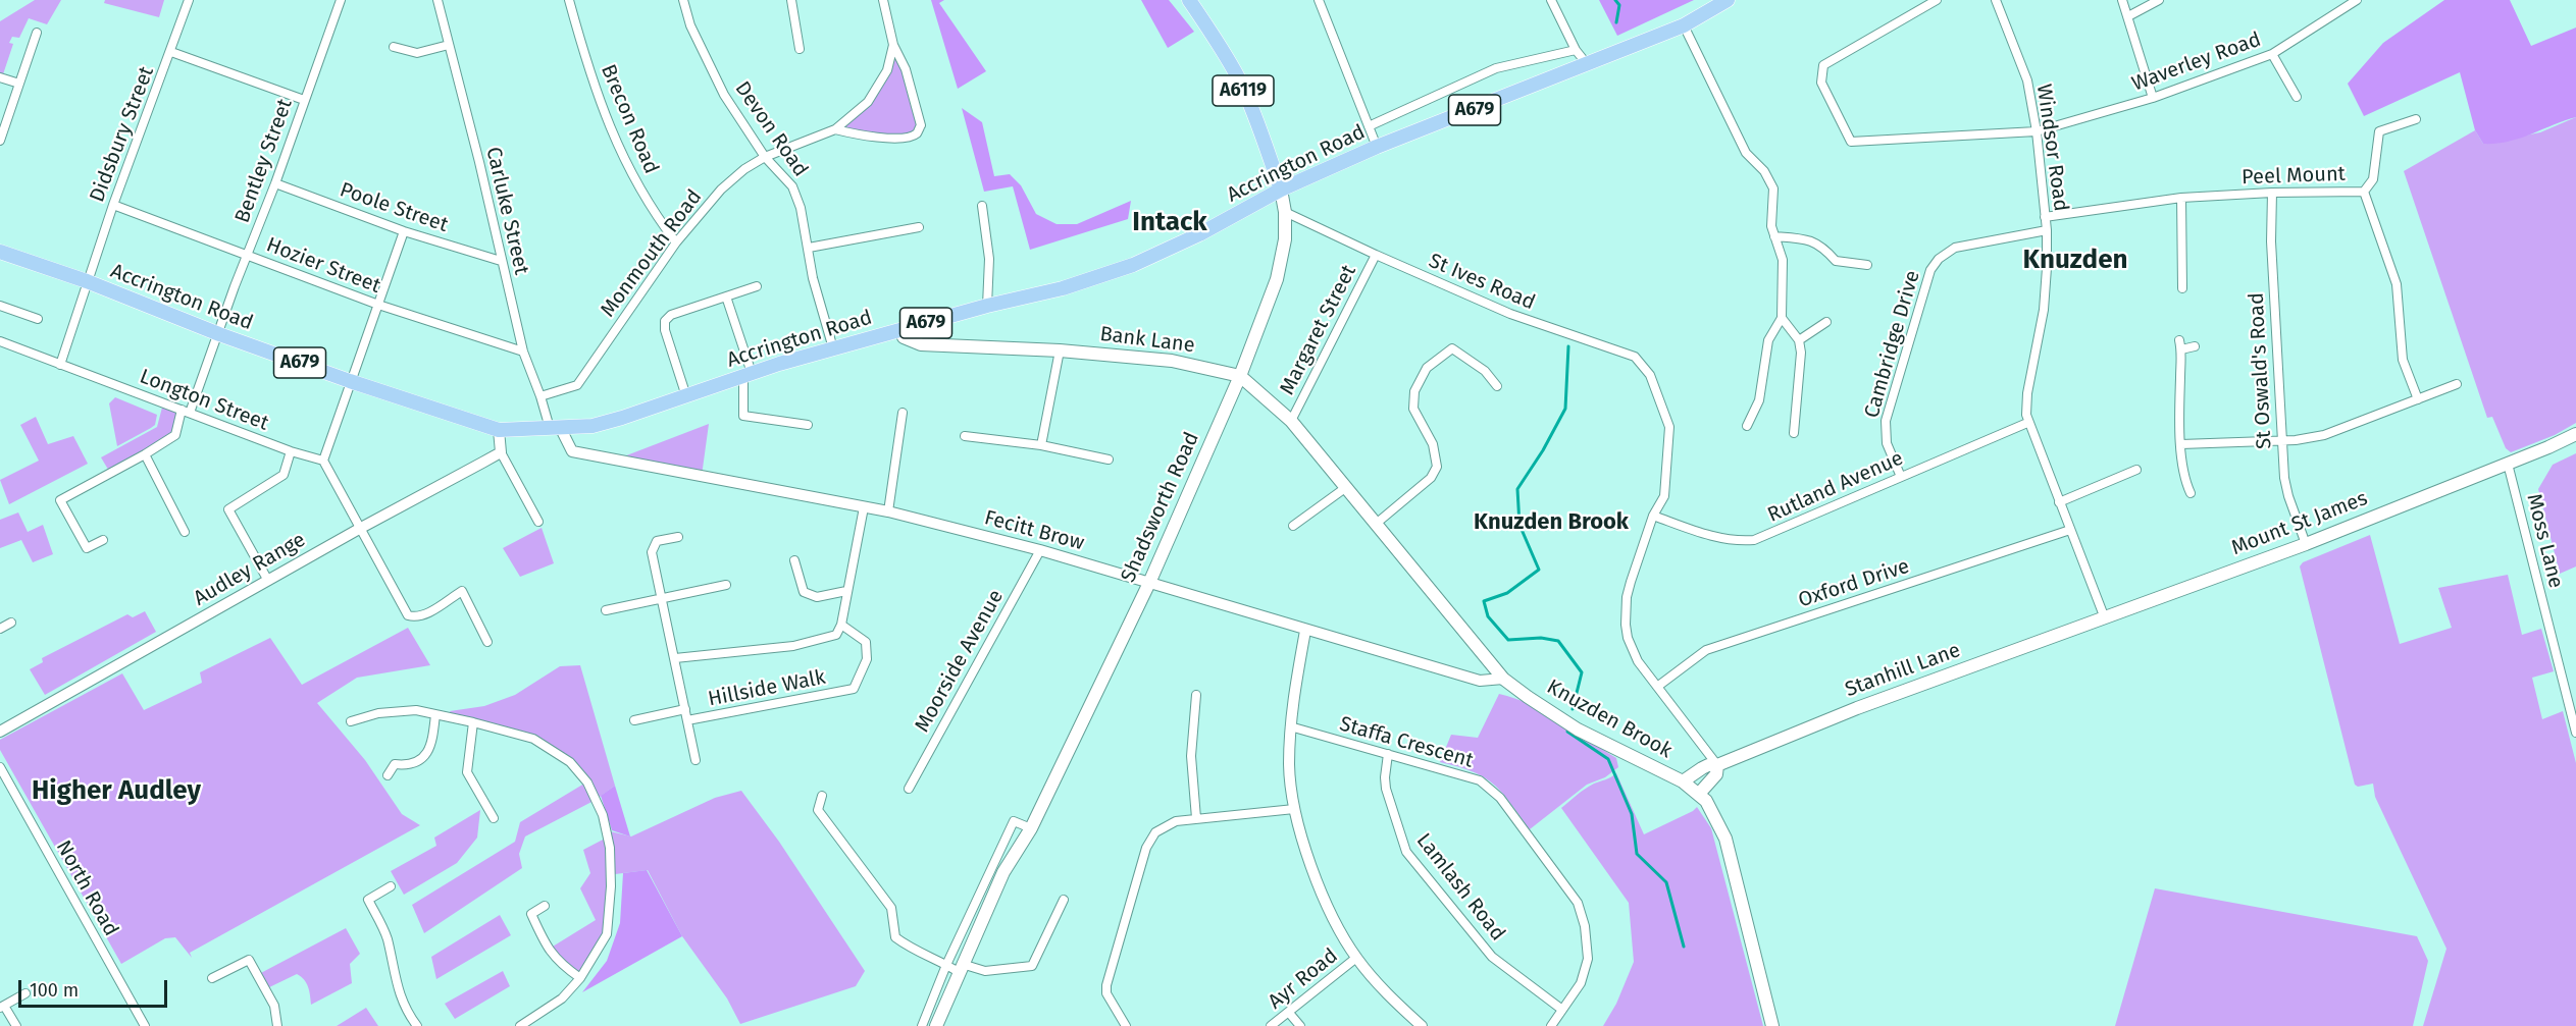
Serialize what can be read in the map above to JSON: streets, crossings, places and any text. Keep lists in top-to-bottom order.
{
  "streets": {
    "main road": [
      "A6119",
      "A679",
      "Accrington Road",
      "Bank Lane",
      "Shadsworth Road",
      "Mount St James",
      "Stanhill Lane",
      "Knuzden Brook"
    ],
    "street": [
      "Waverley Road",
      "Brecon Road",
      "Devon Road",
      "Didsbury Street",
      "Windsor Road",
      "Bentley Street",
      "Peel Mount",
      "Poole Street",
      "Carluke Street",
      "Monmouth Road",
      "Hozier Street",
      "St Ives Road",
      "Margaret Street",
      "Cambridge Drive",
      "St Oswald's Road",
      "Longton Street",
      "Rutland Avenue",
      "Fecitt Brow",
      "Moss Lane",
      "Audley Range",
      "Oxford Drive",
      "Moorside Avenue",
      "Hillside Walk",
      "Staffa Crescent",
      "Lamlash Road",
      "North Road",
      "Ayr Road"
    ]
  },
  "crossings": [
    ["Waverley Road", "Windsor Road"],
    ["A6119", "Accrington Road"],
    ["A6119", "Shadsworth Road"],
    ["Brecon Road", "Monmouth Road"],
    ["Devon Road", "Accrington Road"],
    ["Devon Road", "Monmouth Road"],
    ["Didsbury Street", "Accrington Road"],
    ["Didsbury Street", "Hozier Street"],
    ["Didsbury Street", "Longton Street"],
    ["Windsor Road", "Peel Mount"],
    ["Windsor Road", "Cambridge Drive"],
    ["Windsor Road", "Rutland Avenue"],
    ["Windsor Road", "Mount St James"],
    ["Windsor Road", "Oxford Drive"],
    ["Windsor Road", "Stanhill Lane"],
    ["Bentley Street", "Accrington Road"],
    ["Bentley Street", "Poole Street"],
    ["Bentley Street", "Hozier Street"],
    ["Bentley Street", "Longton Street"],
    ["Accrington Road", "Carluke Street"],
    ["Accrington Road", "Bank Lane"],
    ["Accrington Road", "Shadsworth Road"],
    ["Accrington Road", "Fecitt Brow"],
    ["Peel Mount", "St Oswald's Road"],
    ["Poole Street", "Carluke Street"],
    ["Carluke Street", "Monmouth Road"],
    ["Carluke Street", "Hozier Street"],
    ["Carluke Street", "Fecitt Brow"],
    ["St Ives Road", "Margaret Street"],
    ["St Ives Road", "Rutland Avenue"],
    ["St Ives Road", "Shadsworth Road"],
    ["St Ives Road", "Oxford Drive"],
    ["St Ives Road", "Stanhill Lane"],
    ["Margaret Street", "Bank Lane"],
    ["Bank Lane", "Shadsworth Road"],
    ["Bank Lane", "Fecitt Brow"],
    ["Bank Lane", "Knuzden Brook"],
    ["Cambridge Drive", "Rutland Avenue"],
    ["St Oswald's Road", "Mount St James"],
    ["Shadsworth Road", "Fecitt Brow"],
    ["Mount St James", "Moss Lane"],
    ["Mount St James", "Stanhill Lane"],
    ["Fecitt Brow", "Moorside Avenue"],
    ["Fecitt Brow", "Knuzden Brook"],
    ["Stanhill Lane", "Knuzden Brook"],
    ["Staffa Crescent", "Lamlash Road"]
  ],
  "districts": [
    "Intack",
    "Knuzden",
    "Knuzden Brook",
    "Higher Audley"
  ],
  "scale_bar": "100 m"
}
